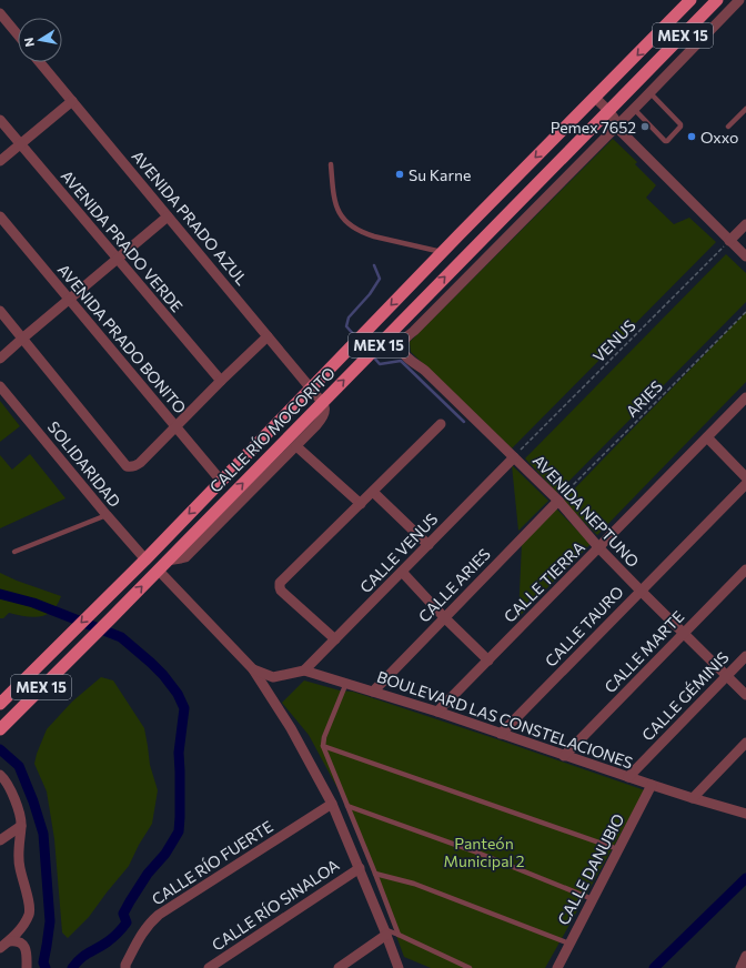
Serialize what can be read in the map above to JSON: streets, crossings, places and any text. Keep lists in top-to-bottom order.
{
  "streets": {
    "main road": ["MEX 15", "CALLE RÍO MOCORITO"],
    "street": [
      "AVENIDA PRADO AZUL",
      "AVENIDA PRADO VERDE",
      "AVENIDA PRADO BONITO",
      "SOLIDARIDAD",
      "AVENIDA NEPTUNO",
      "CALLE VENUS",
      "CALLE TIERRA",
      "CALLE ARIES",
      "CALLE TAURO",
      "CALLE MARTE",
      "CALLE GÉMINIS",
      "BOULEVARD LAS CONSTELACIONES",
      "CALLE RÍO FUERTE",
      "CALLE DANUBIO",
      "CALLE RÍO SINALOA"
    ],
    "path": ["VENUS", "ARIES"]
  },
  "crossings": [
    ["AVENIDA PRADO AZUL", "CALLE RÍO MOCORITO"],
    ["AVENIDA PRADO BONITO", "CALLE RÍO MOCORITO"],
    ["VENUS", "AVENIDA NEPTUNO"],
    ["VENUS", "CALLE VENUS"],
    ["ARIES", "AVENIDA NEPTUNO"],
    ["ARIES", "CALLE ARIES"],
    ["CALLE RÍO MOCORITO", "SOLIDARIDAD"],
    ["AVENIDA NEPTUNO", "CALLE VENUS"],
    ["AVENIDA NEPTUNO", "CALLE TIERRA"],
    ["AVENIDA NEPTUNO", "CALLE ARIES"],
    ["AVENIDA NEPTUNO", "CALLE TAURO"],
    ["AVENIDA NEPTUNO", "CALLE MARTE"],
    ["AVENIDA NEPTUNO", "CALLE GÉMINIS"],
    ["CALLE VENUS", "BOULEVARD LAS CONSTELACIONES"],
    ["CALLE TIERRA", "BOULEVARD LAS CONSTELACIONES"],
    ["CALLE ARIES", "BOULEVARD LAS CONSTELACIONES"],
    ["CALLE TAURO", "BOULEVARD LAS CONSTELACIONES"],
    ["CALLE MARTE", "BOULEVARD LAS CONSTELACIONES"],
    ["CALLE GÉMINIS", "BOULEVARD LAS CONSTELACIONES"],
    ["BOULEVARD LAS CONSTELACIONES", "CALLE DANUBIO"]
  ],
  "parks": ["Panteón Municipal 2"],
  "places": ["Pemex 7652", "Oxxo", "Su Karne"],
  "north": "left"
}
